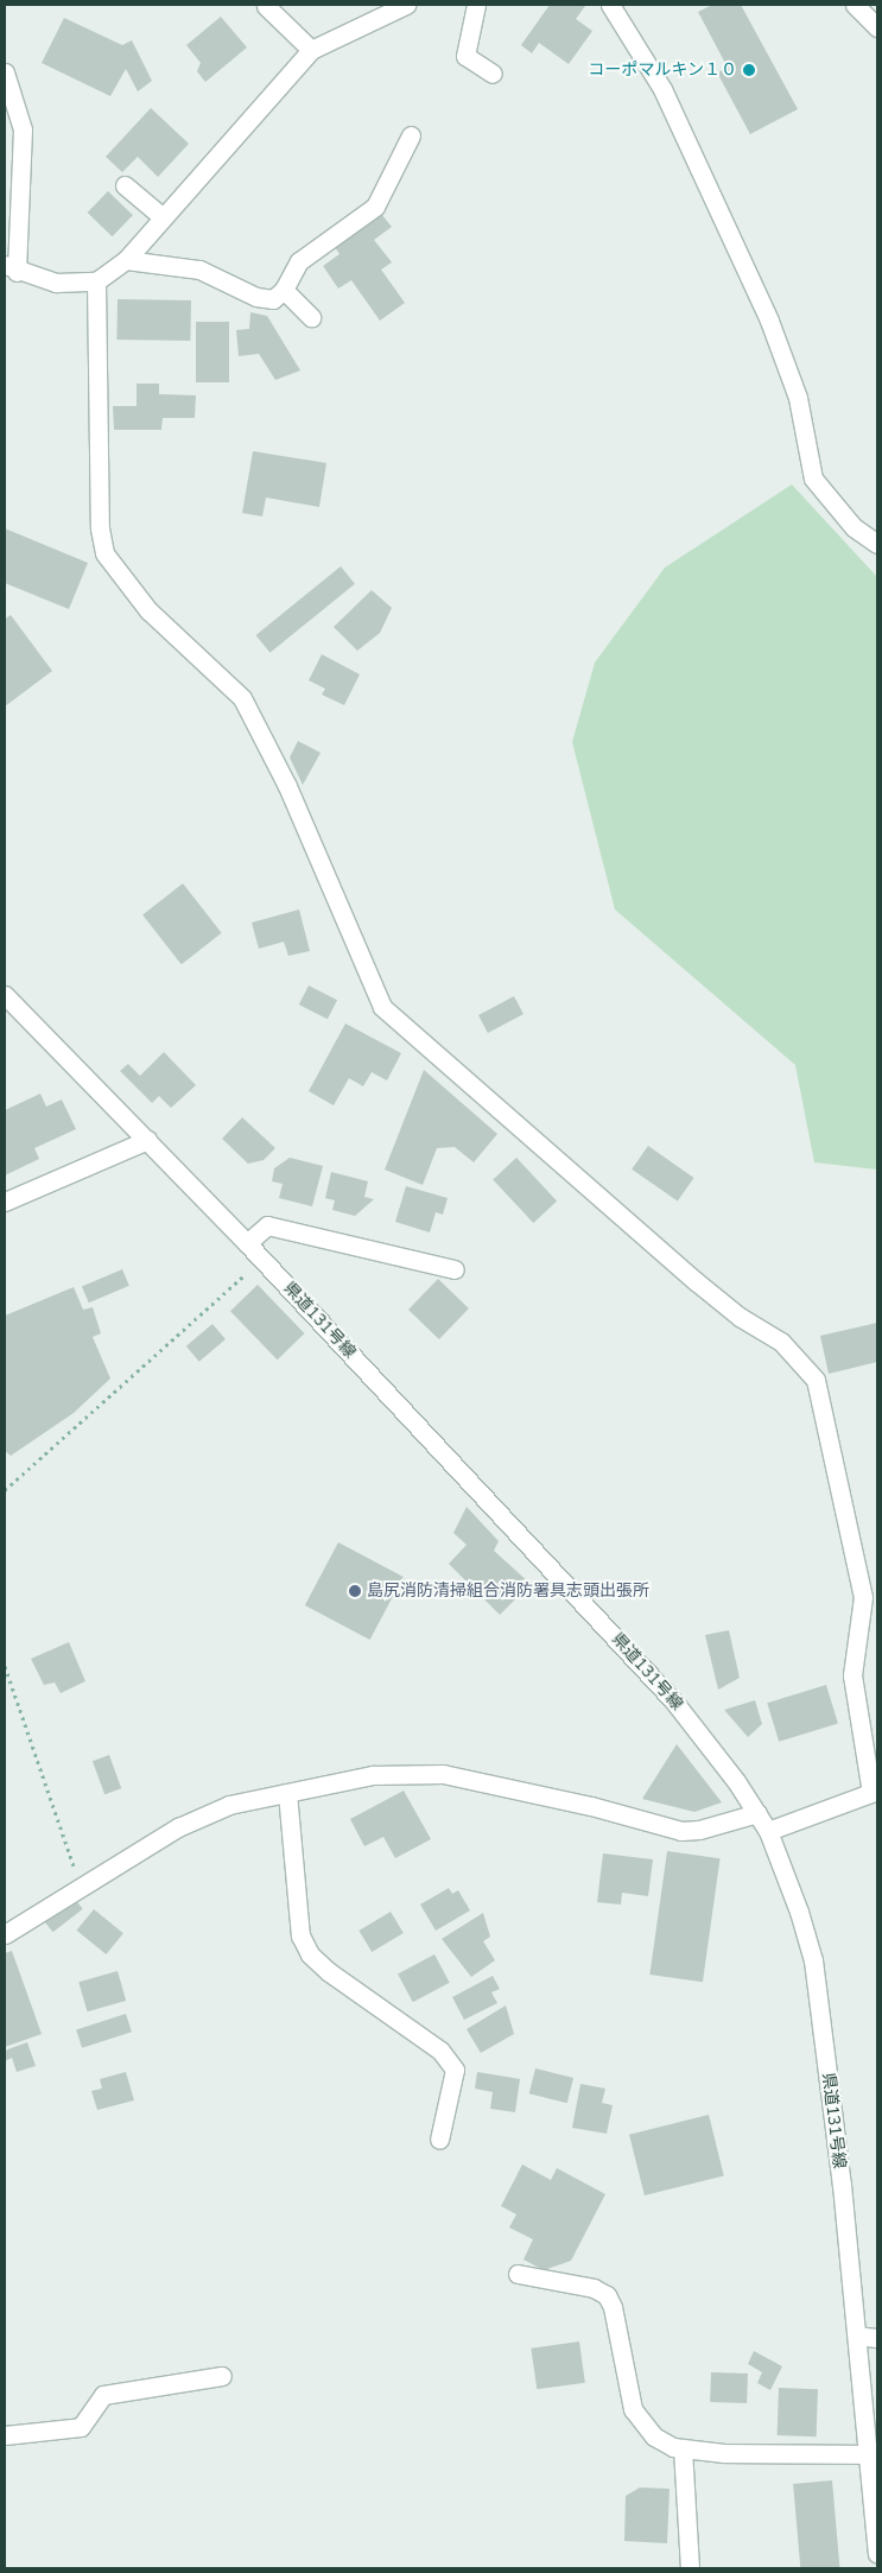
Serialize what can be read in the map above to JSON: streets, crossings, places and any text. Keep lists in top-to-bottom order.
{
  "streets": {
    "street": ["県道131号線"]
  },
  "places": ["コーポマルキン１０", "島尻消防清掃組合消防署具志頭出張所"]
}
